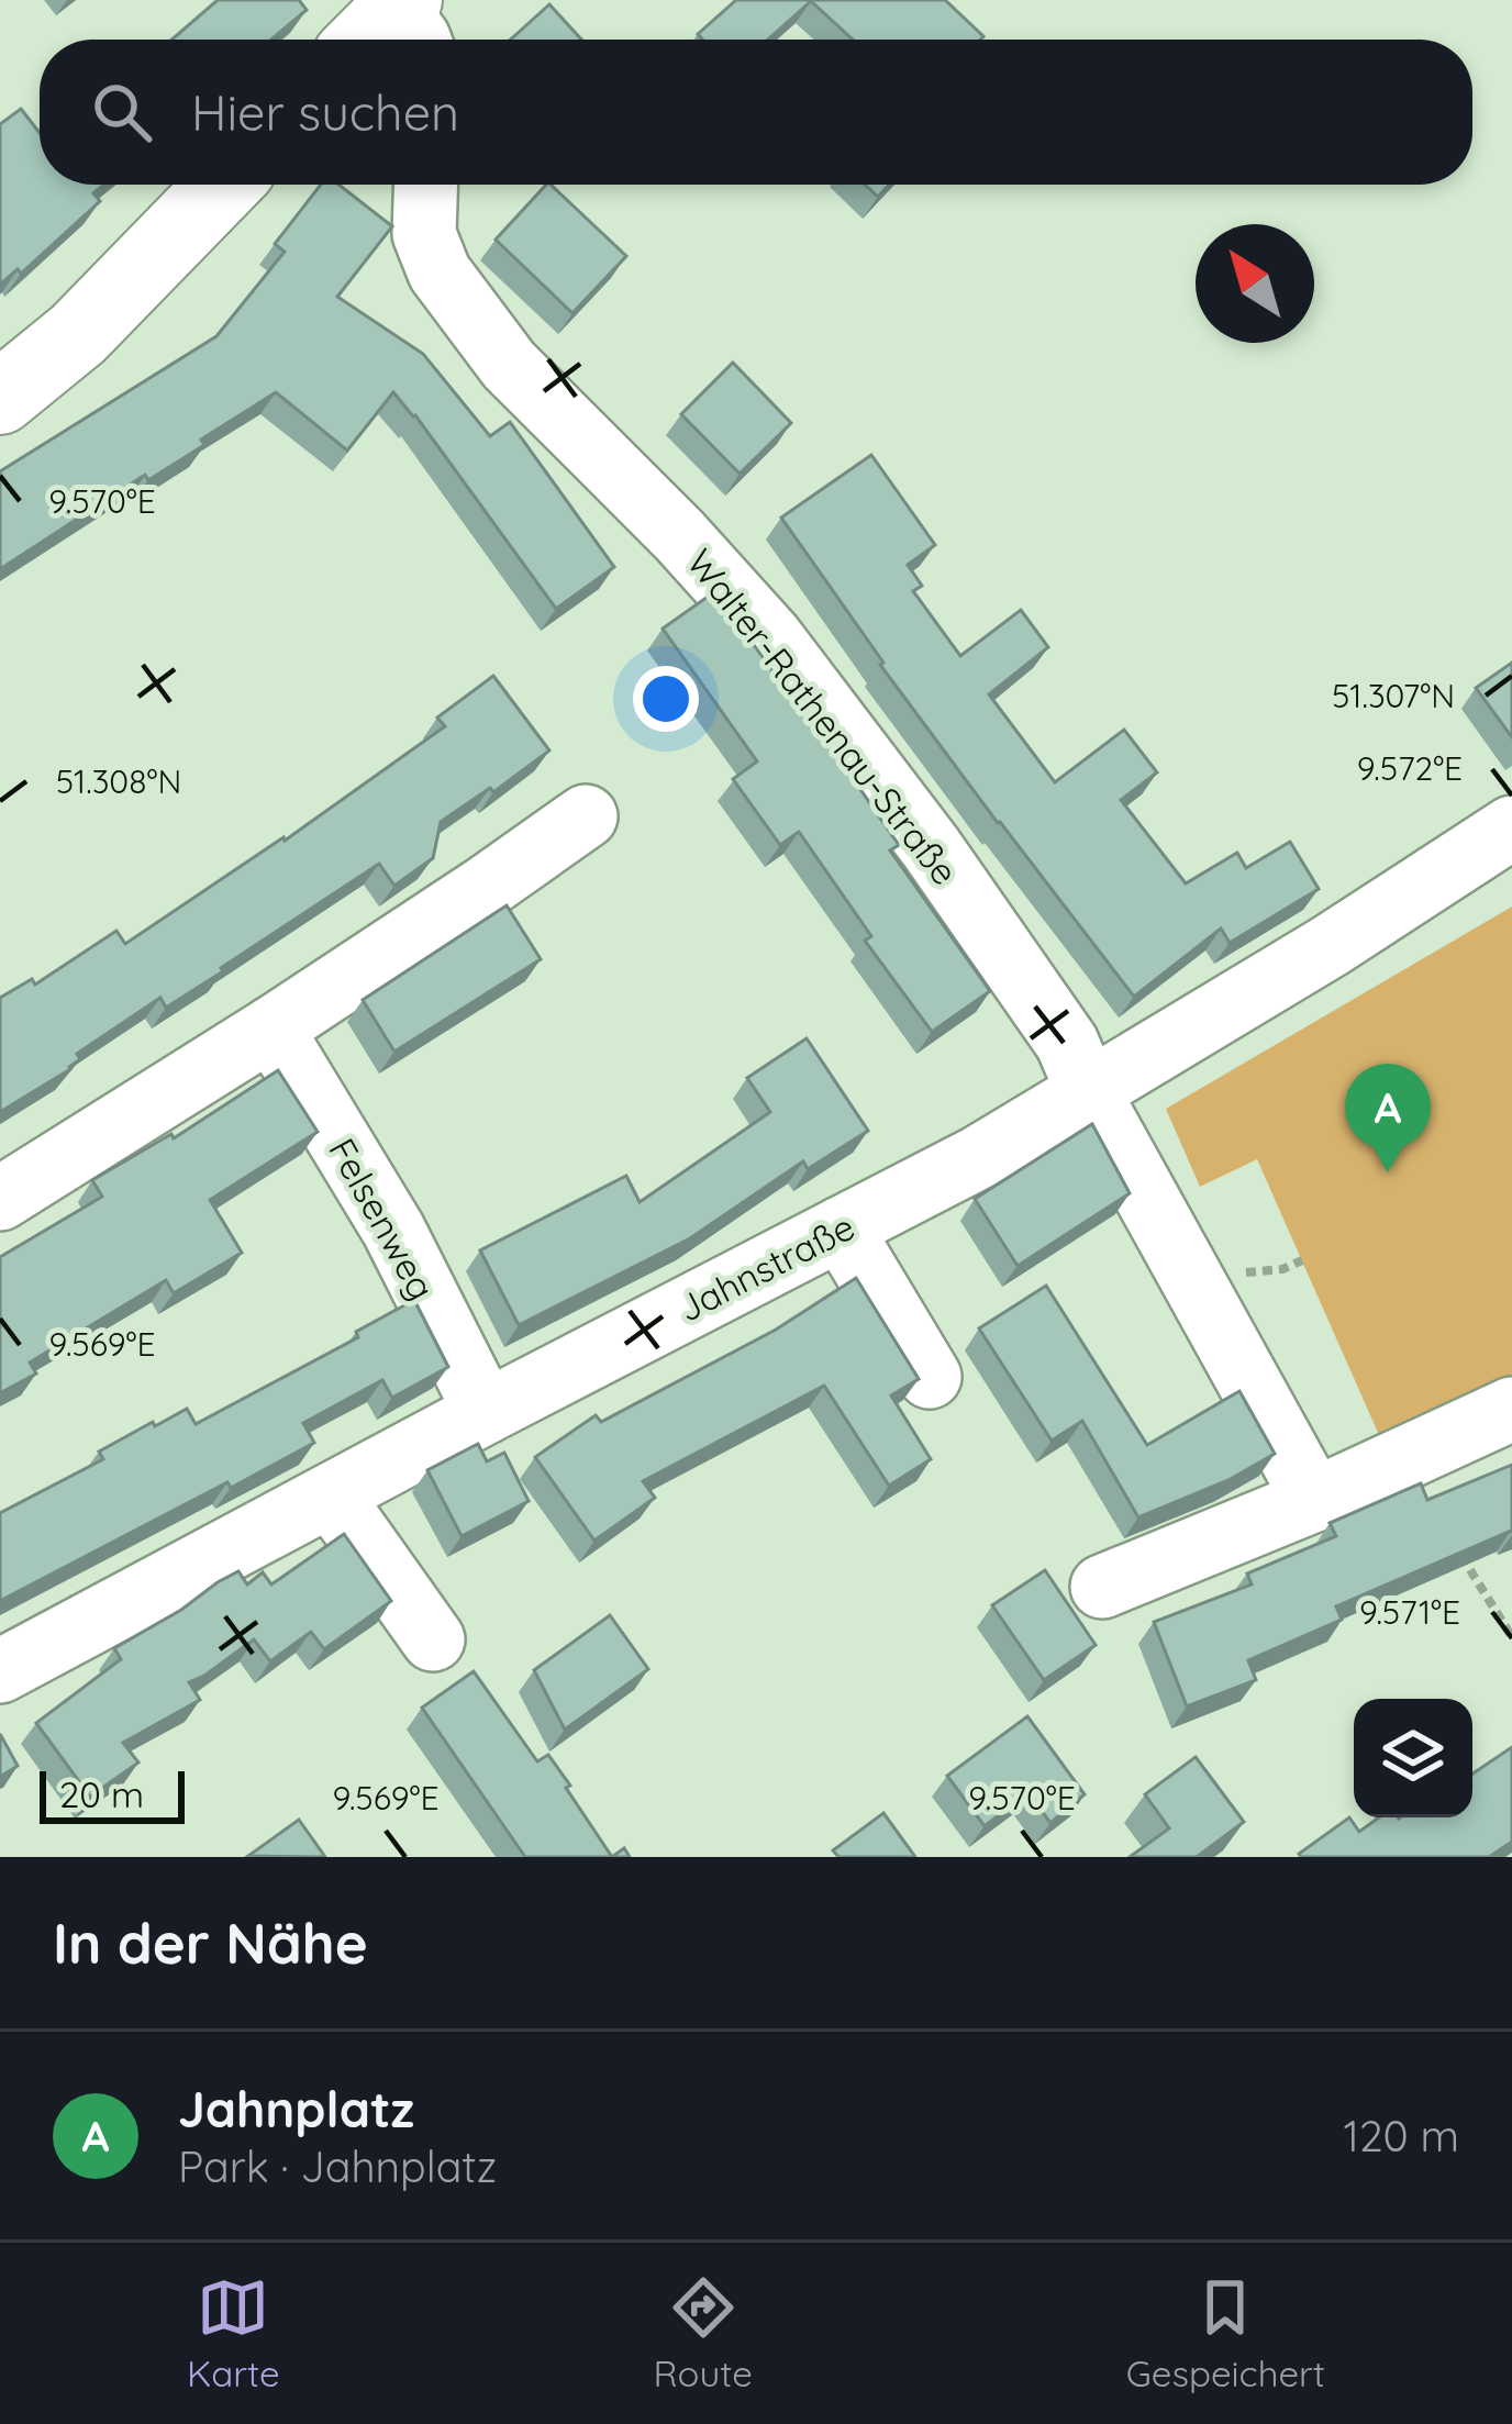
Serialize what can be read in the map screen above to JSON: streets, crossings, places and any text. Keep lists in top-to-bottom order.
{
  "streets": {
    "street": ["Walter-Rathenau-Straße", "Felsenweg", "Jahnstraße"]
  },
  "crossings": [
    ["Walter-Rathenau-Straße", "Jahnstraße"],
    ["Felsenweg", "Jahnstraße"]
  ],
  "scale_bar": "20 m",
  "north": "top left",
  "page": {
    "search": "Hier suchen",
    "pins": "A",
    "scale": "20 m",
    "heading": "In der Nähe",
    "list": [
      {
        "mark": "A",
        "name": "Jahnplatz",
        "note": "Park · Jahnplatz",
        "value": "120 m"
      }
    ],
    "nav": ["Karte", "Route", "Gespeichert"]
  },
  "coordinates": [
    "9.570°E",
    "51.307°N",
    "9.572°E",
    "51.308°N",
    "9.569°E",
    "9.571°E"
  ]
}
